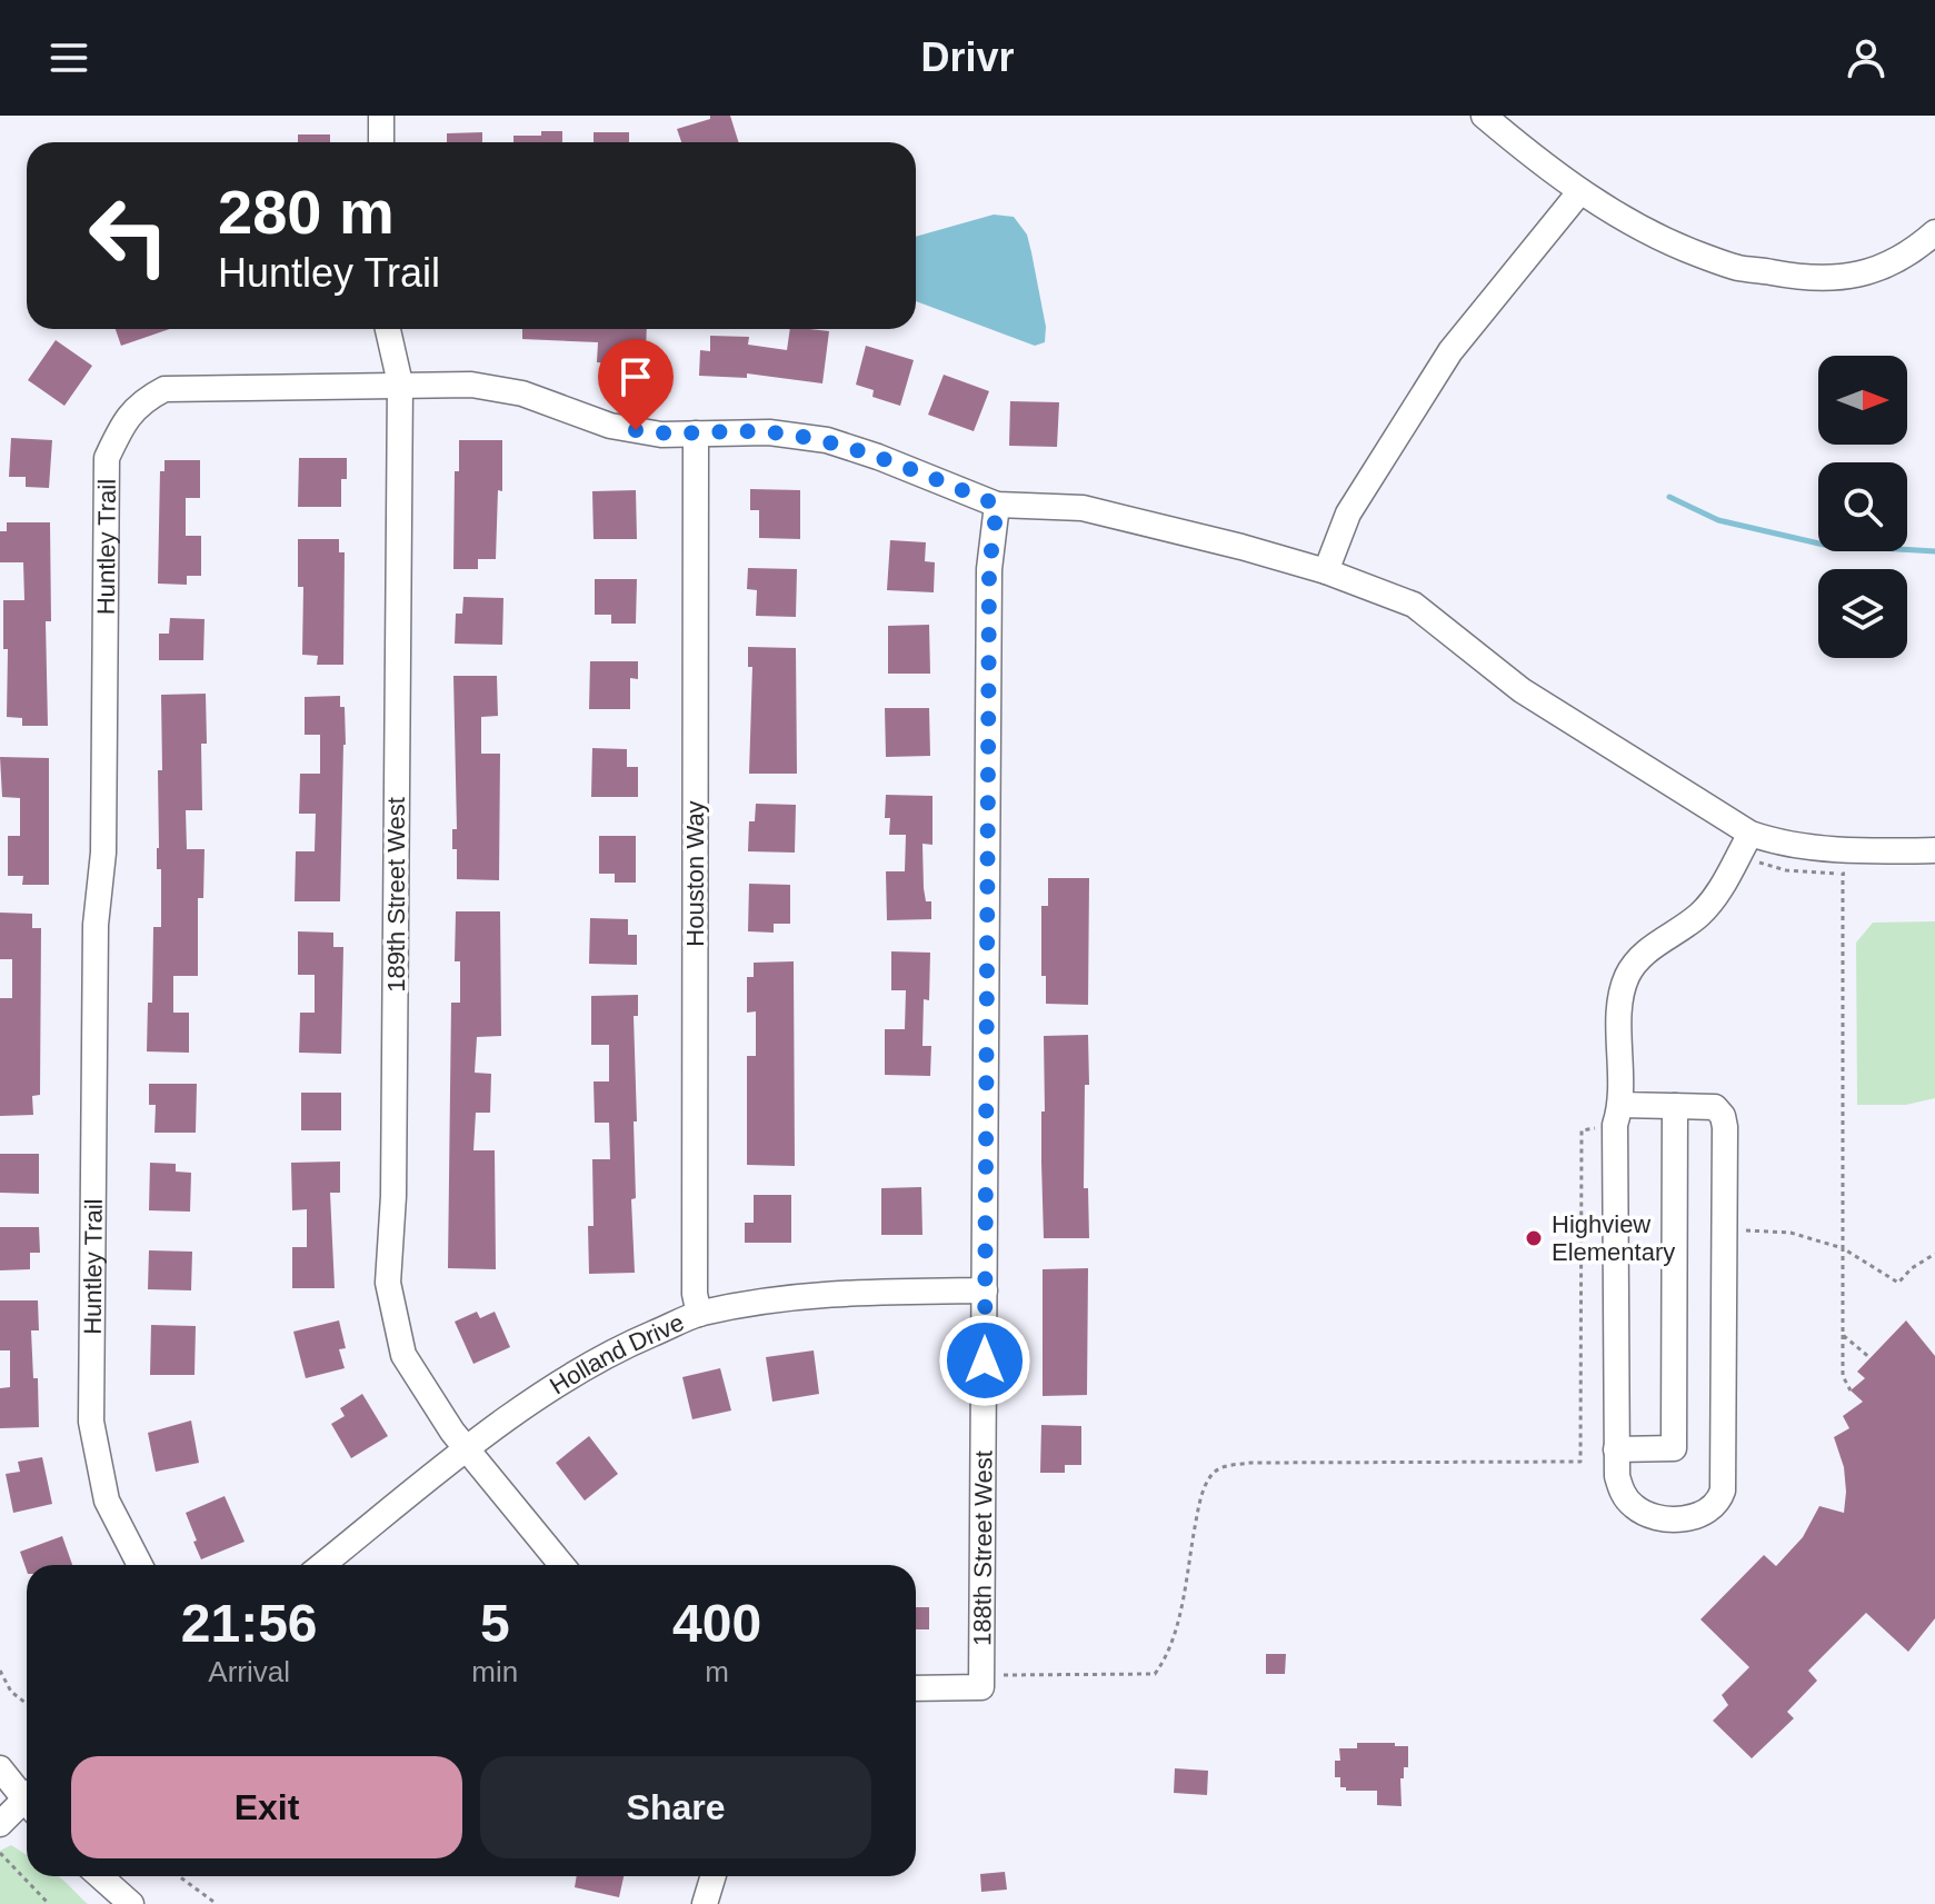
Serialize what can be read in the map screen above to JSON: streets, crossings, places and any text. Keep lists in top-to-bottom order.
{
  "streets": {
    "street": [
      "Huntley Trail",
      "Houston Way",
      "189th Street West",
      "Holland Drive",
      "188th Street West"
    ]
  },
  "crossings": [
    ["Huntley Trail", "Houston Way"],
    ["Huntley Trail", "189th Street West"],
    ["Huntley Trail", "188th Street West"],
    ["Houston Way", "Holland Drive"],
    ["189th Street West", "Holland Drive"],
    ["Holland Drive", "188th Street West"]
  ],
  "places": ["Highview Elementary"],
  "north": "right",
  "page": {
    "header": "Drivr",
    "turn": ["280 m", "Huntley Trail"],
    "eta": [
      "21:56",
      "Arrival",
      "5",
      "min",
      "400",
      "m"
    ],
    "buttons": ["Exit", "Share"]
  }
}
